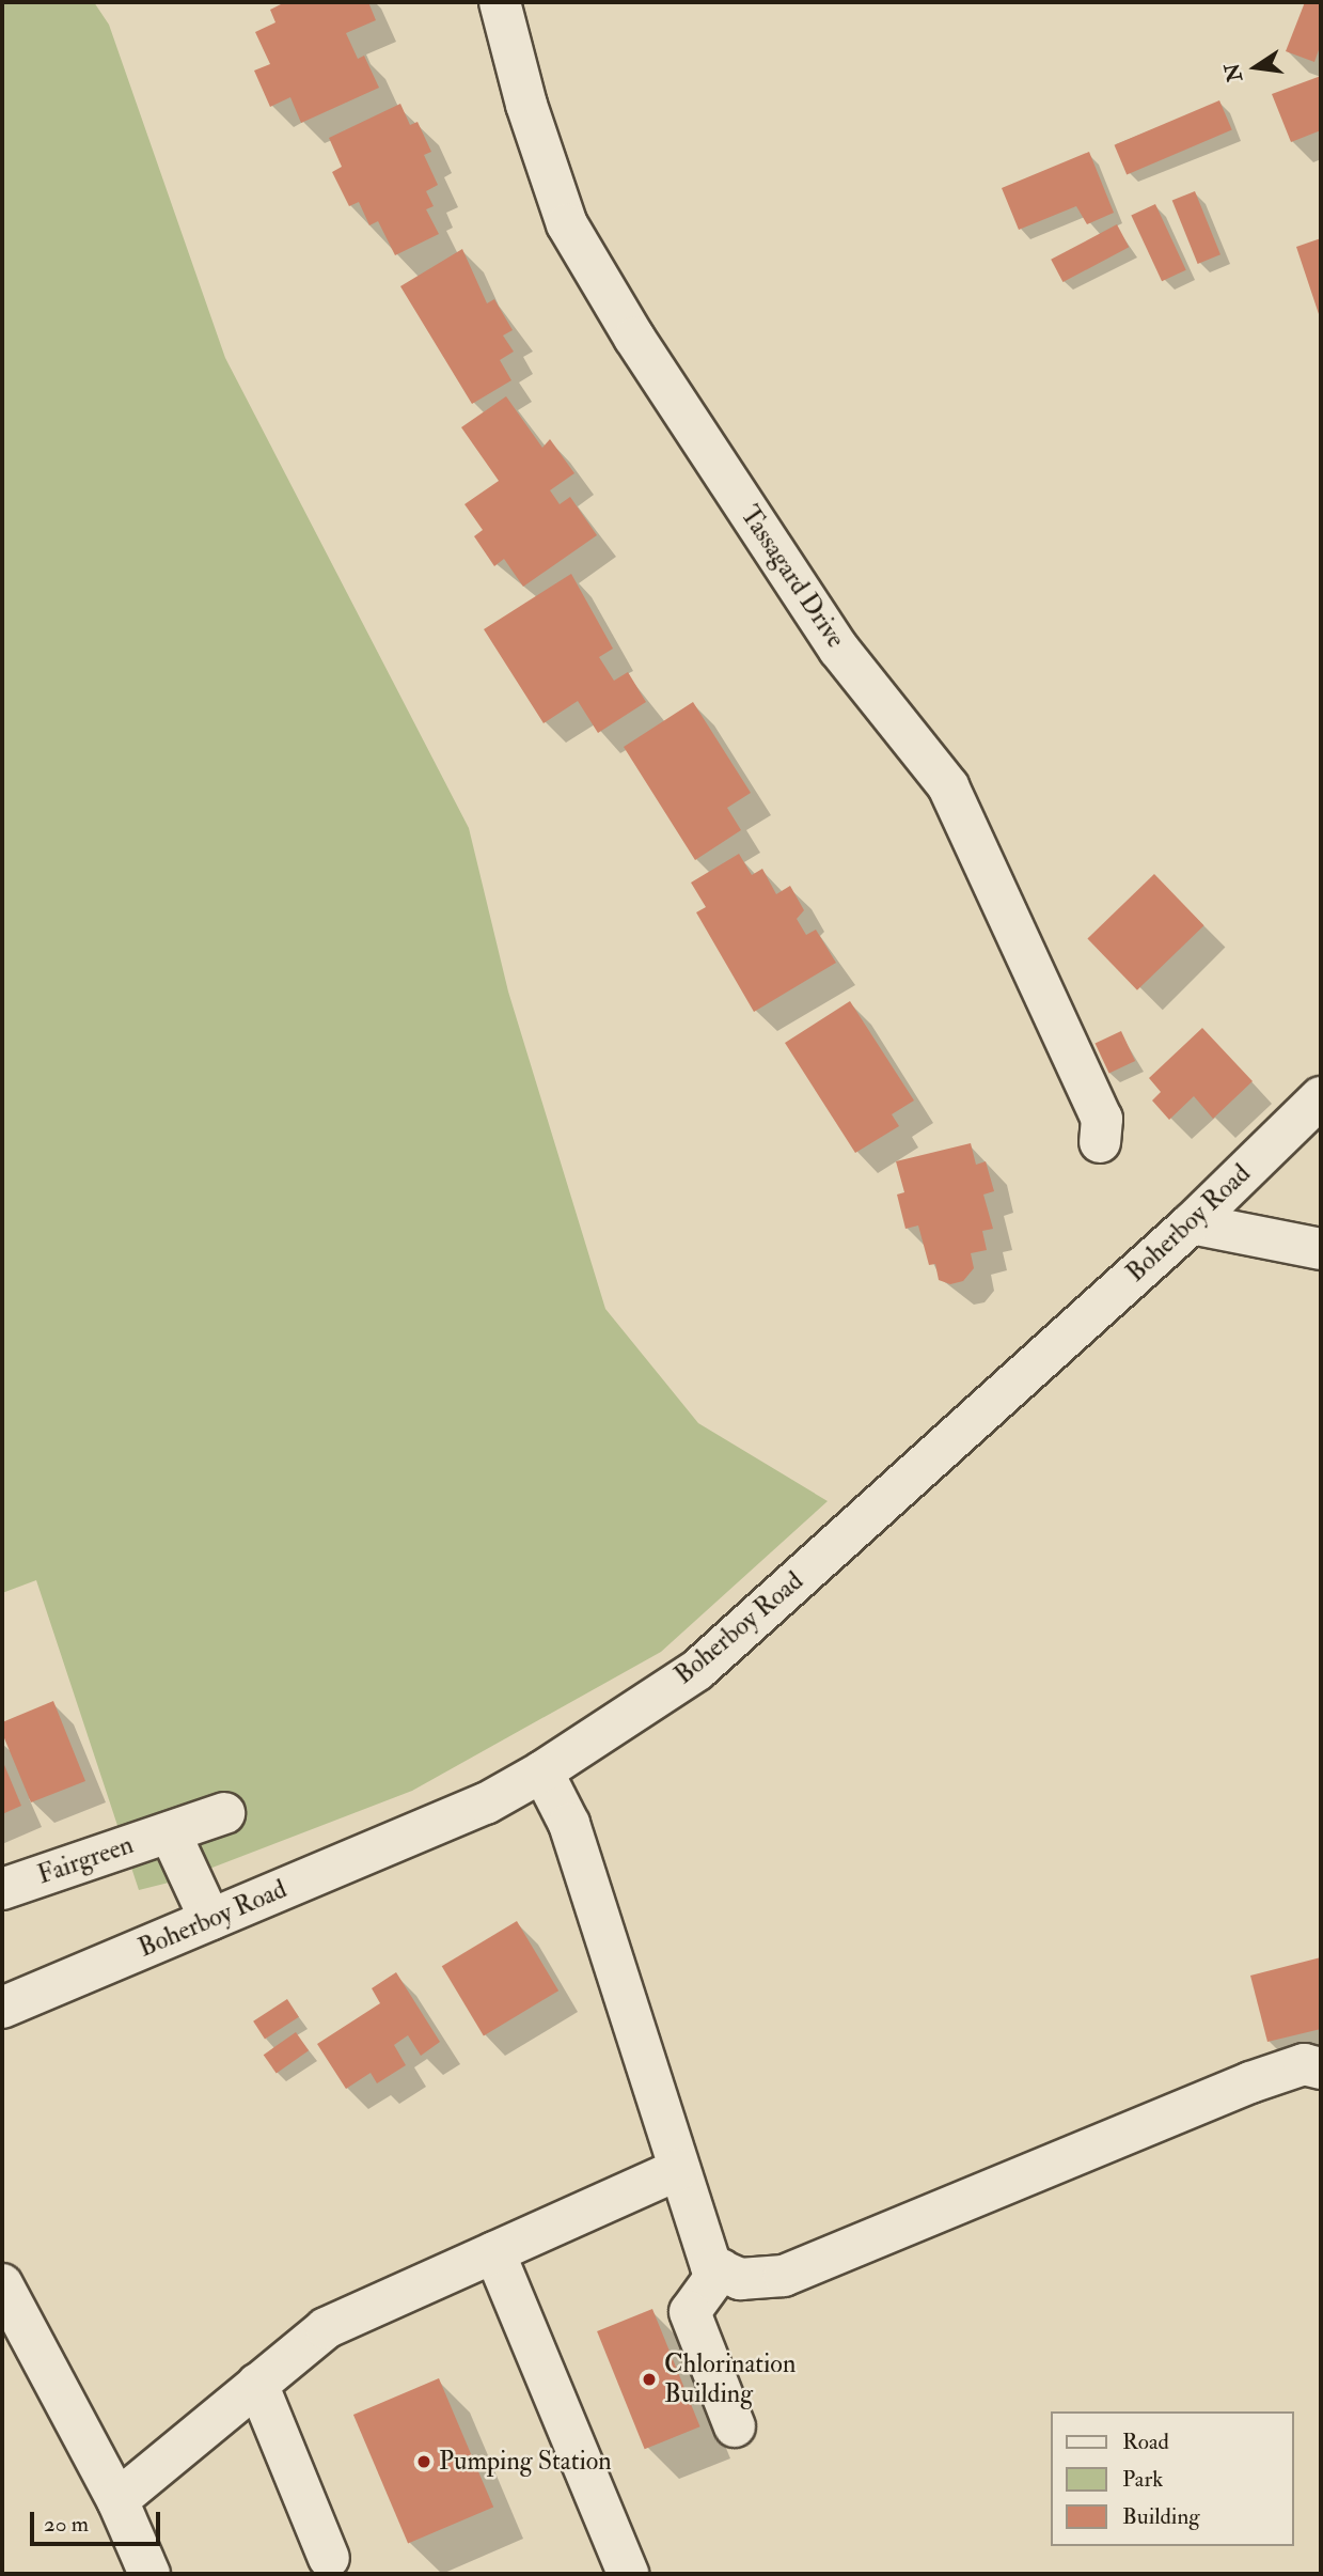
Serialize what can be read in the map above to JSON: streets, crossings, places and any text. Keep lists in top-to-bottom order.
{
  "streets": {
    "street": ["Tassagard Drive", "Boherboy Road", "Fairgreen"]
  },
  "crossings": [
    ["Boherboy Road", "Fairgreen"]
  ],
  "places": ["Chlorination Building", "Pumping Station"],
  "legend": ["Road", "Park", "Building"],
  "scale_bar": "20 m",
  "north": "left"
}
